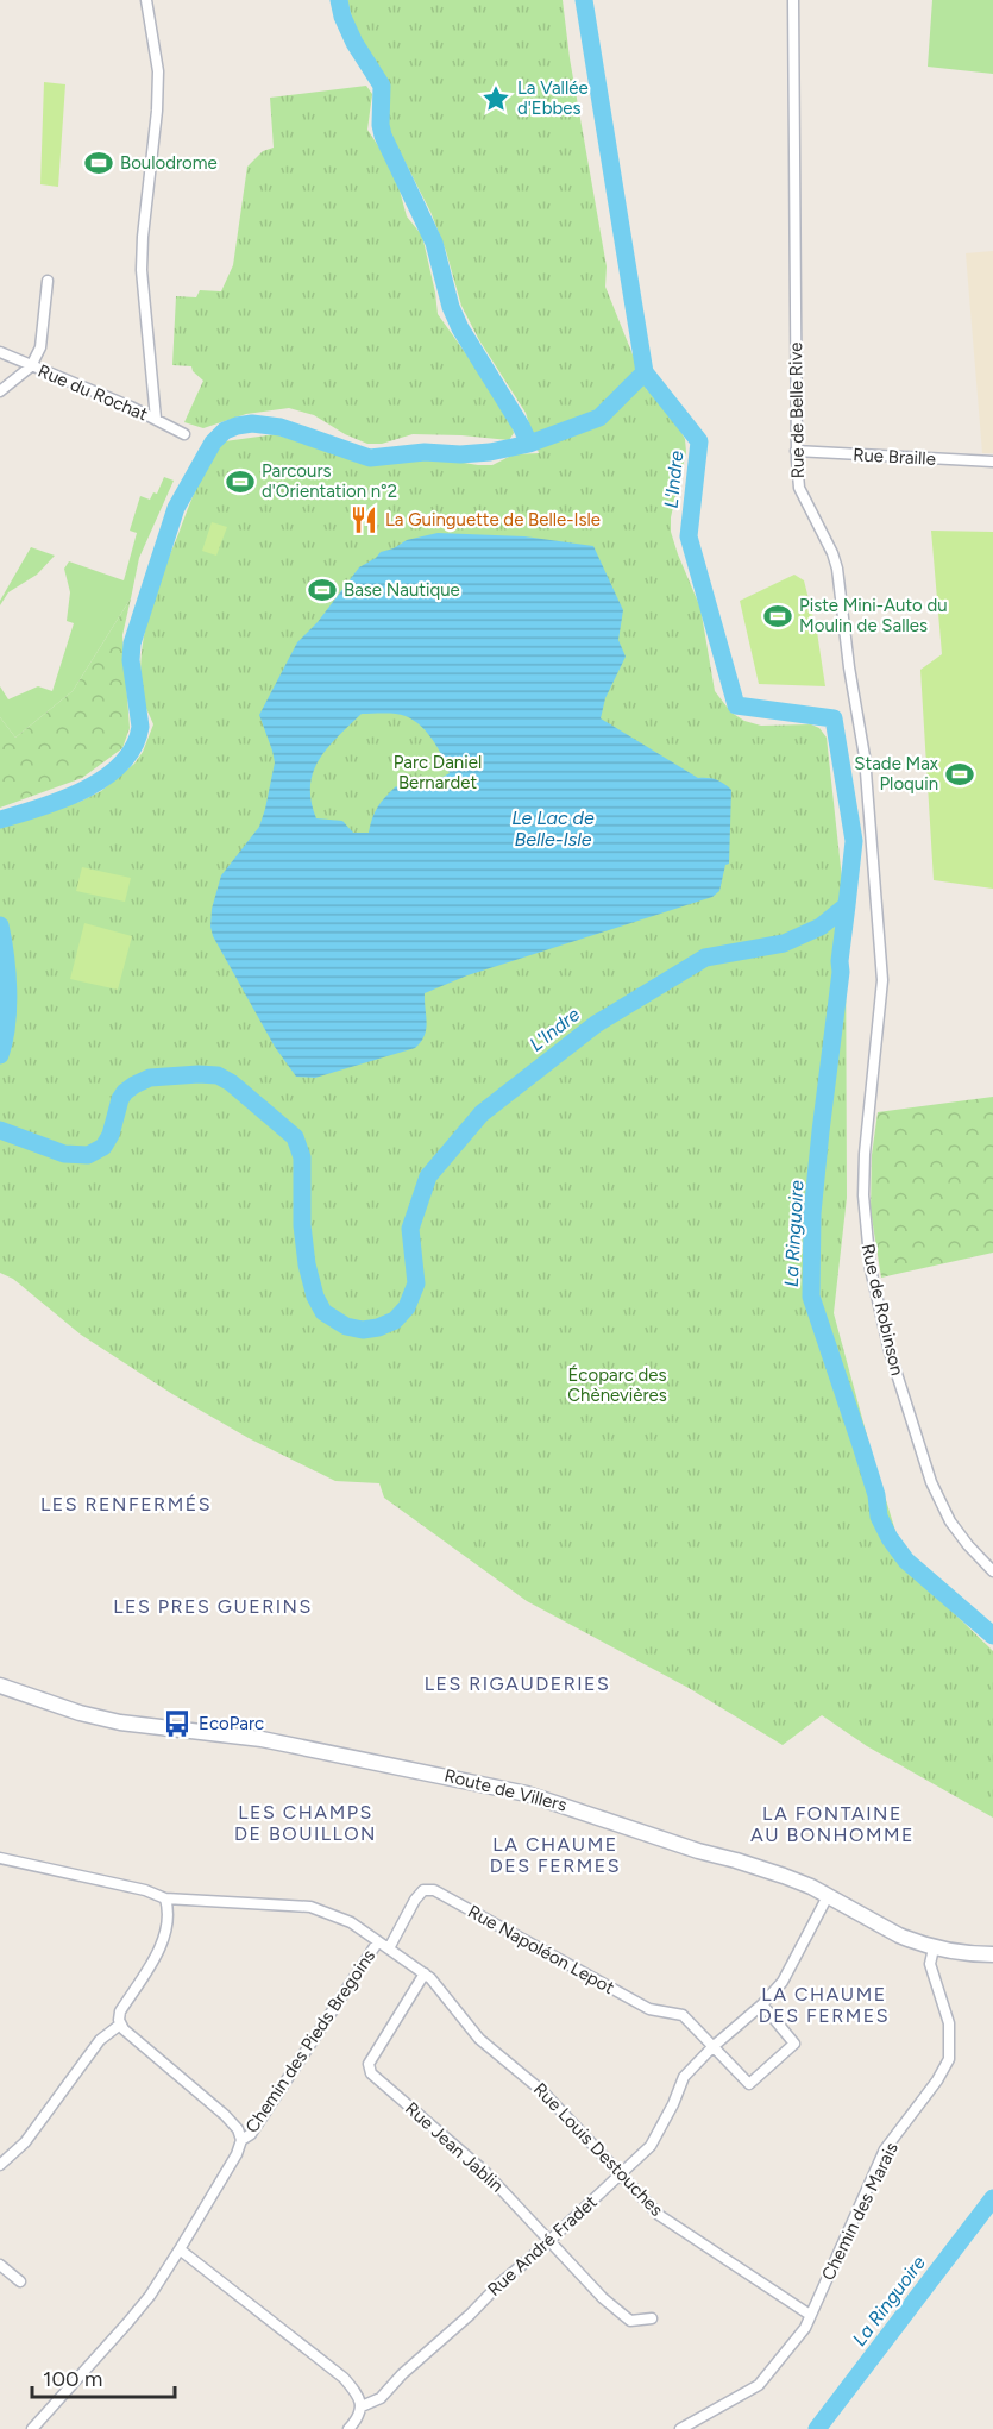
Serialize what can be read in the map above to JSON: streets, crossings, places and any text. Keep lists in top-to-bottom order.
{
  "streets": {
    "main road": ["Route de Villers"],
    "street": [
      "Rue du Rochat",
      "Rue de Belle Rive",
      "Rue Braille",
      "Rue de Robinson",
      "Rue Napoléon Lepot",
      "Chemin des Pieds Bregoins",
      "Rue Jean Jablin",
      "Rue Louis Destouches",
      "Chemin des Marais",
      "Rue André Fradet"
    ]
  },
  "crossings": [
    ["Rue de Belle Rive", "Rue Braille"],
    ["Rue de Belle Rive", "Rue de Robinson"],
    ["Route de Villers", "Chemin des Marais"],
    ["Route de Villers", "Rue André Fradet"],
    ["Rue Napoléon Lepot", "Rue Louis Destouches"],
    ["Rue Napoléon Lepot", "Rue André Fradet"],
    ["Chemin des Pieds Bregoins", "Rue Louis Destouches"],
    ["Rue Jean Jablin", "Rue Louis Destouches"],
    ["Rue Jean Jablin", "Rue André Fradet"],
    ["Rue Louis Destouches", "Chemin des Marais"],
    ["Rue Louis Destouches", "Rue André Fradet"]
  ],
  "districts": [
    "LES RENFERMÉS",
    "LES PRES GUERINS",
    "LES RIGAUDERIES",
    "LES CHAMPS DE BOUILLON",
    "LA FONTAINE AU BONHOMME",
    "LA CHAUME DES FERMES",
    "LA CHAUME DES FERMES"
  ],
  "water": ["L'Indre", "Le Lac de Belle-Isle", "La Ringuoire"],
  "parks": ["Parc Daniel Bernardet", "Écoparc des Chènevières"],
  "places": {
    "place": ["La Vallée d'Ebbes"],
    "sports": [
      "Boulodrome",
      "Parcours d'Orientation n°2",
      "Base Nautique",
      "Piste Mini-Auto du Moulin de Salles",
      "Stade Max Ploquin"
    ],
    "restaurant": ["La Guinguette de Belle-Isle"],
    "bus stop": ["EcoParc"]
  },
  "scale_bar": "100 m"
}
